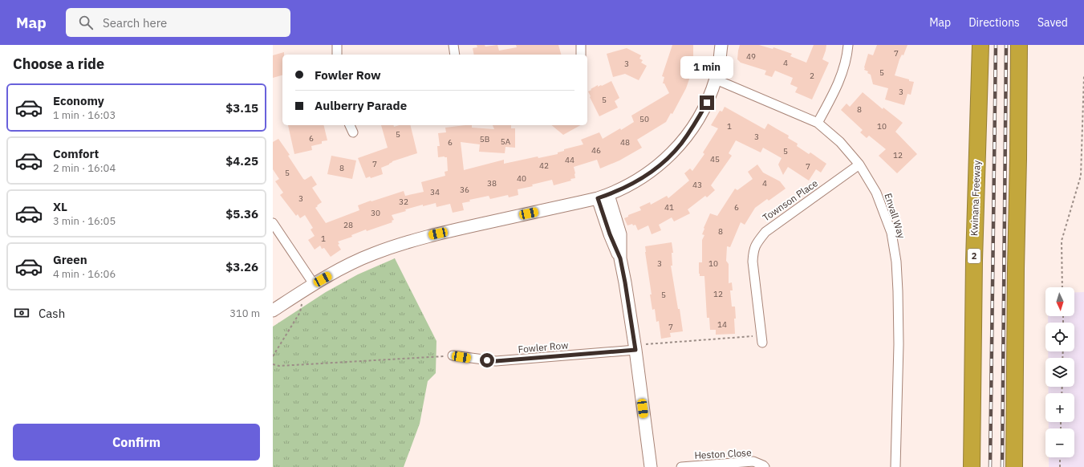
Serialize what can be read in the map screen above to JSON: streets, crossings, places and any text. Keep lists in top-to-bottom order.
{
  "streets": {
    "highway": ["Kwinana Freeway", "2"],
    "street": [
      "Townson Place",
      "Envall Way",
      "Fowler Row",
      "Heston Close"
    ]
  },
  "crossings": [
    ["Townson Place", "Envall Way"]
  ],
  "house_numbers": [
    "7",
    "49",
    "4",
    "3",
    "5",
    "2",
    "3",
    "5",
    "8",
    "50",
    "1",
    "10",
    "5",
    "3",
    "6",
    "5B",
    "5A",
    "6",
    "48",
    "46",
    "5",
    "12",
    "45",
    "44",
    "7",
    "42",
    "7",
    "8",
    "5",
    "40",
    "38",
    "4",
    "43",
    "36",
    "34",
    "3",
    "32",
    "41",
    "6",
    "30",
    "28",
    "8",
    "1",
    "3",
    "10",
    "12",
    "5",
    "14",
    "7"
  ],
  "north": "bottom",
  "page": {
    "header": "Map",
    "search": "Search here",
    "nav": ["Map", "Directions", "Saved"],
    "heading": "Choose a ride",
    "banner": ["Fowler Row", "Aulberry Parade"],
    "bubble": "1 min",
    "list": [
      {
        "name": "Economy",
        "note": "1 min · 16:03",
        "value": "$3.15"
      },
      {
        "name": "Comfort",
        "note": "2 min · 16:04",
        "value": "$4.25"
      },
      {
        "name": "XL",
        "note": "3 min · 16:05",
        "value": "$5.36"
      },
      {
        "name": "Green",
        "note": "4 min · 16:06",
        "value": "$3.26"
      }
    ],
    "map_buttons": ["+", "−"],
    "pay": ["Cash", "310 m"],
    "buttons": "Confirm"
  }
}
